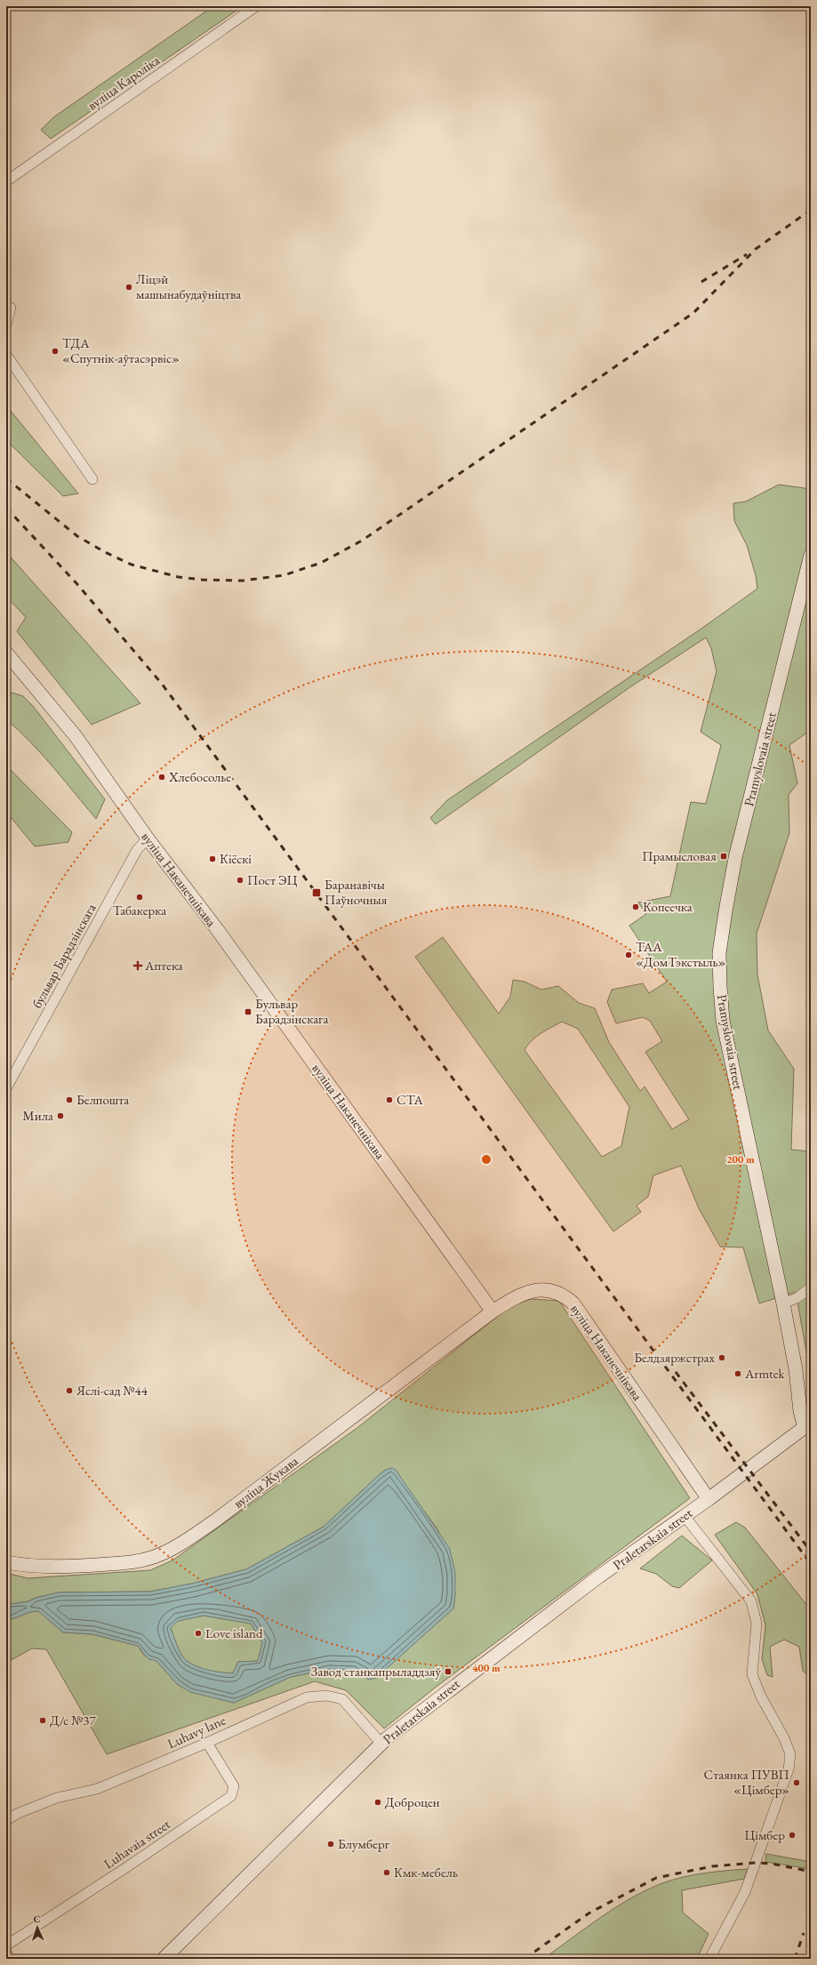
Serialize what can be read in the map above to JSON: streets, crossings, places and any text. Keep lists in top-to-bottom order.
{
  "streets": {
    "main road": [
      "Pramyslovaia street",
      "вуліца Наканечнікава",
      "вуліца Жукава",
      "Praletarskaia street"
    ],
    "street": [
      "вуліца Кароліка",
      "бульвар Барадзінскага",
      "Luhavy lane",
      "Luhavaia street"
    ]
  },
  "crossings": [
    ["Pramyslovaia street", "Praletarskaia street"],
    ["вуліца Наканечнікава", "бульвар Барадзінскага"],
    ["вуліца Наканечнікава", "вуліца Жукава"],
    ["вуліца Наканечнікава", "Praletarskaia street"],
    ["Praletarskaia street", "Luhavy lane"],
    ["Luhavy lane", "Luhavaia street"]
  ],
  "places": {
    "other": [
      "Ліцэй машынабудаўніцтва",
      "ТДА «Спутнік-аўтасэрвіс»",
      "Хлебосолье",
      "Кіёскі",
      "Пост ЭЦ",
      "Табакерка",
      "Копеечка",
      "ТАА «ДомТэкстыль»",
      "Белпошта",
      "СТА",
      "Мила",
      "Белдзяржстрах",
      "Armtek",
      "Яслі-сад №44",
      "Love island",
      "Д/с №37",
      "Стаянка ПУВП «Цімбер»",
      "Доброцен",
      "Цімбер",
      "Блумберг",
      "Кмк-мебель"
    ],
    "transit": [
      "Прамысловая",
      "Баранавічы Паўночныя",
      "Бульвар Барадзінскага",
      "Завод станкапрыладдзяў"
    ],
    "health": ["Аптека"]
  },
  "north": "top",
  "rings": ["200 m", "400 m"]
}
